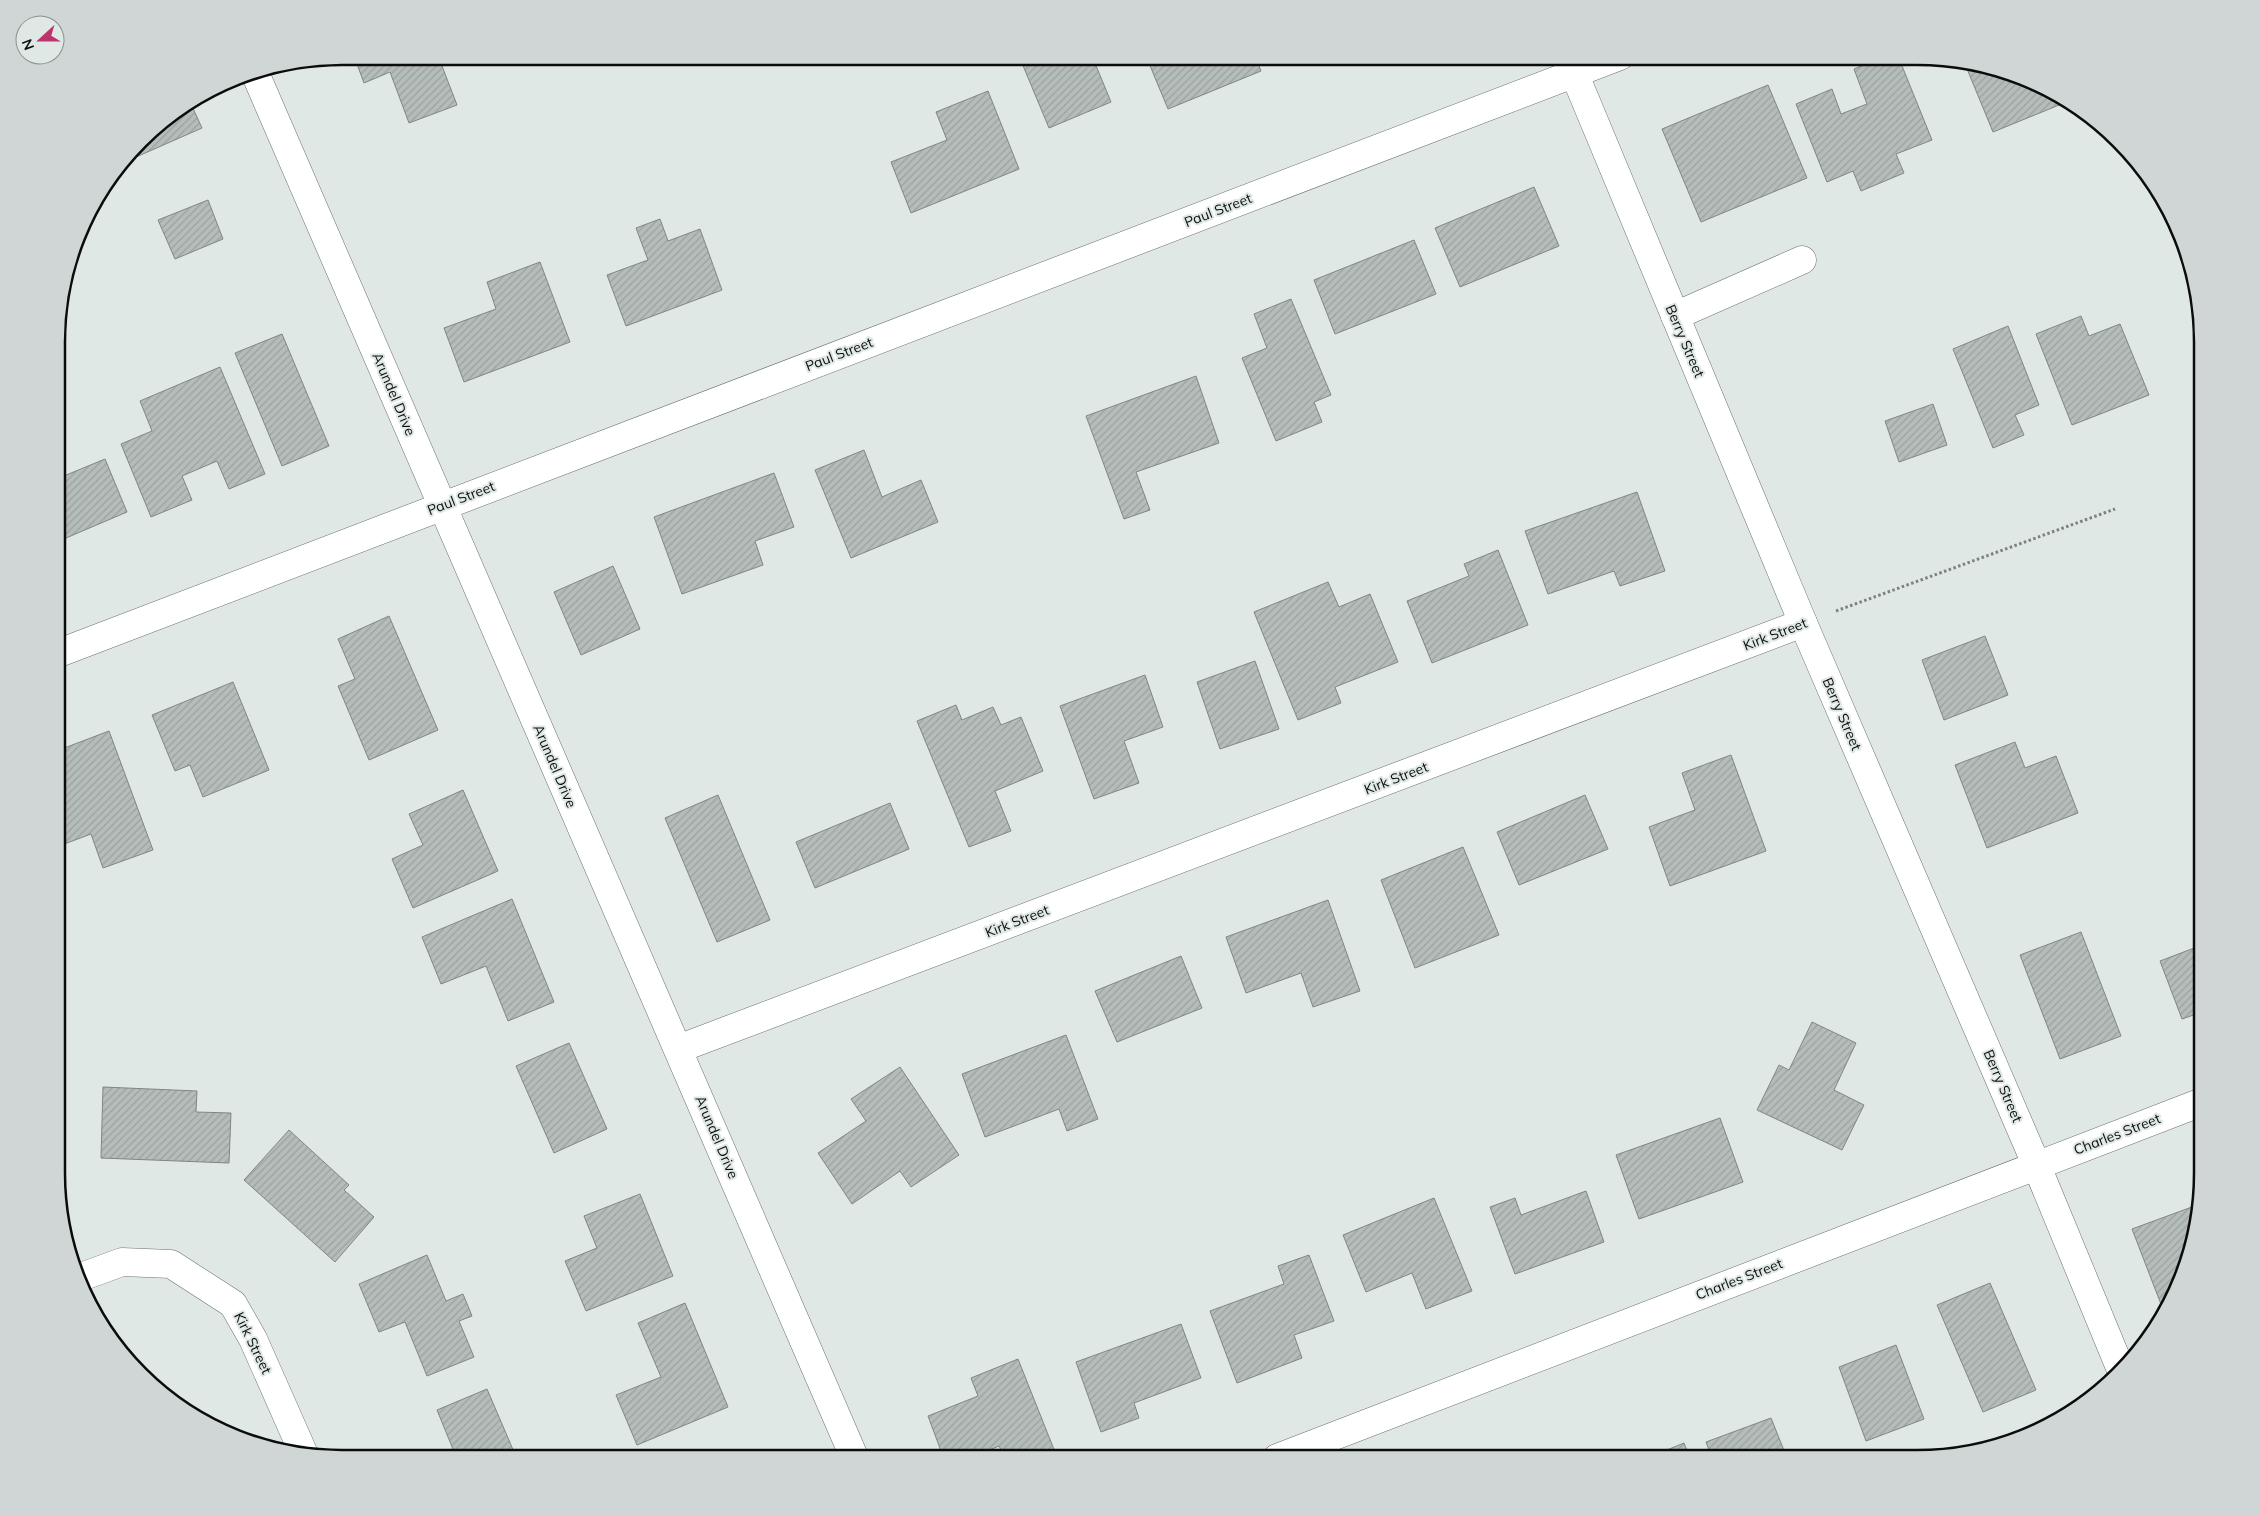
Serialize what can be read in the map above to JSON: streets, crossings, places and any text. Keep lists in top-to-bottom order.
{
  "streets": {
    "street": [
      "Paul Street",
      "Berry Street",
      "Arundel Drive",
      "Kirk Street",
      "Charles Street"
    ]
  },
  "crossings": [
    ["Paul Street", "Berry Street"],
    ["Paul Street", "Arundel Drive"],
    ["Berry Street", "Kirk Street"],
    ["Berry Street", "Charles Street"],
    ["Arundel Drive", "Kirk Street"]
  ],
  "north": "left"
}
